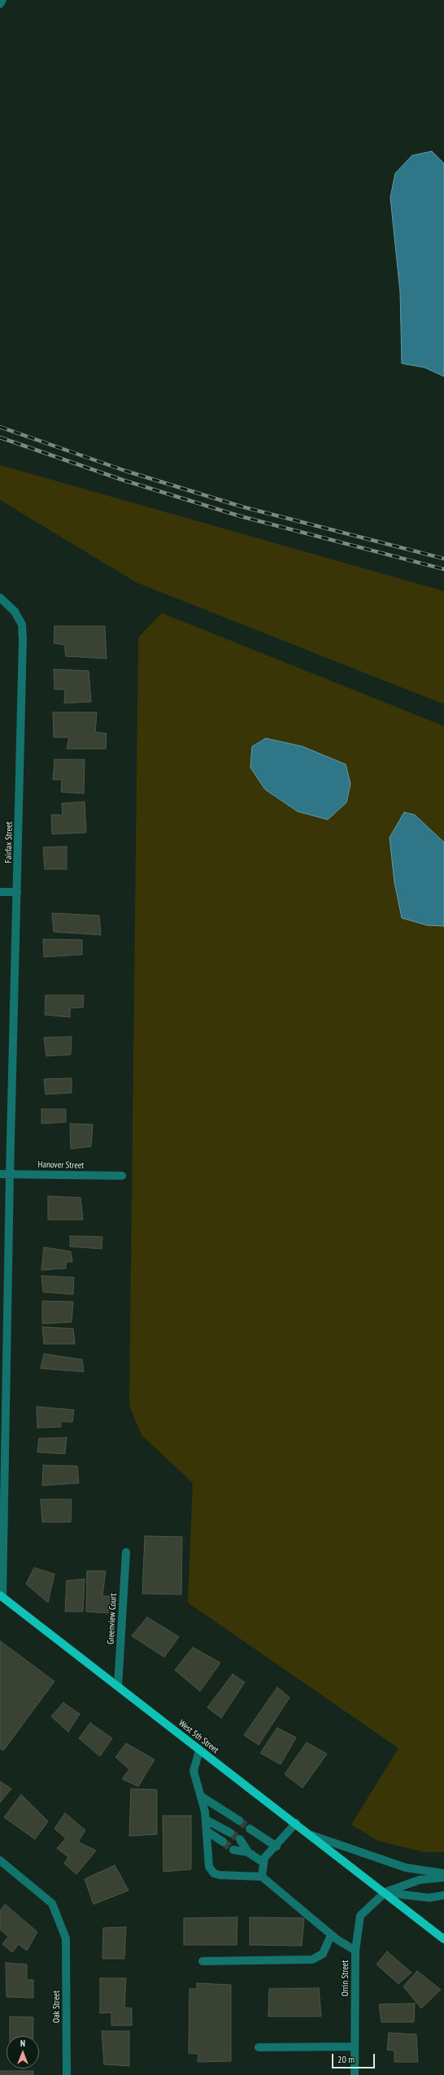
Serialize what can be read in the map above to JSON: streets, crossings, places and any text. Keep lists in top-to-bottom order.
{
  "streets": {
    "main road": ["West 5th Street"],
    "street": [
      "Fairfax Street",
      "Hanover Street",
      "Greenview Court",
      "Orrin Street",
      "Oak Street"
    ]
  },
  "crossings": [
    ["Fairfax Street", "Hanover Street"],
    ["Fairfax Street", "West 5th Street"],
    ["Greenview Court", "West 5th Street"],
    ["West 5th Street", "Orrin Street"]
  ],
  "scale_bar": "20 m",
  "north": "top"
}
